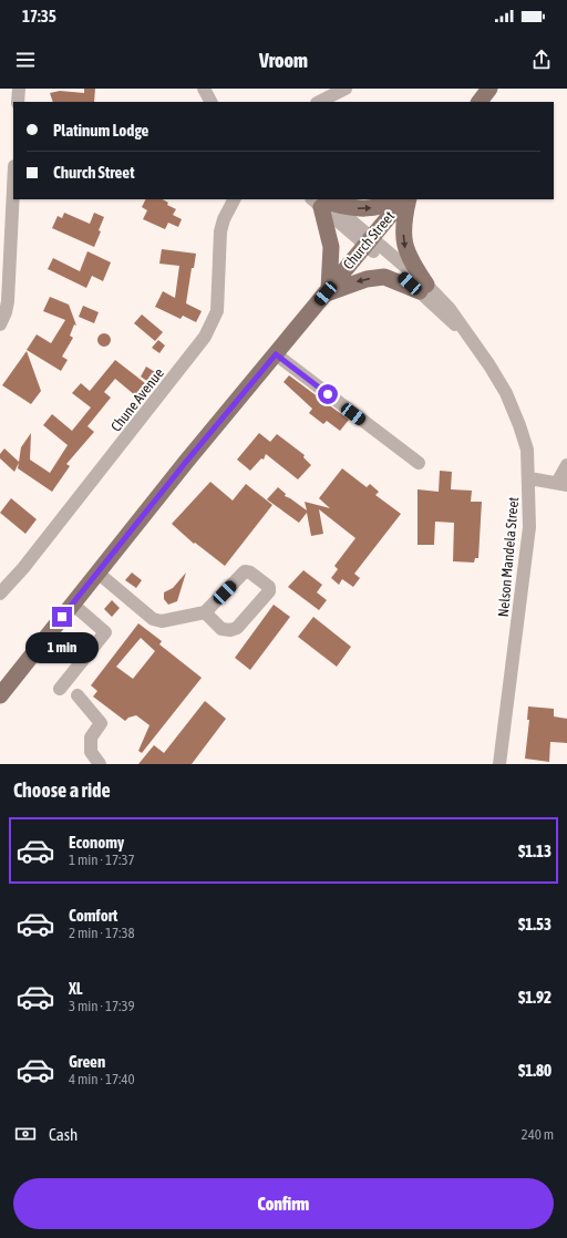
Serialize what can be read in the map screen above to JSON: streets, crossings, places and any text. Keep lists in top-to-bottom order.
{
  "streets": {
    "main road": ["Church Street"],
    "street": ["Chune Avenue", "Nelson Mandela Street"]
  },
  "crossings": [
    ["Church Street", "Nelson Mandela Street"]
  ],
  "page": {
    "status": "17:35",
    "header": "Vroom",
    "banner": ["Platinum Lodge", "Church Street"],
    "bubble": "1 min",
    "heading": "Choose a ride",
    "list": [
      {
        "name": "Economy",
        "note": "1 min · 17:37",
        "value": "$1.13"
      },
      {
        "name": "Comfort",
        "note": "2 min · 17:38",
        "value": "$1.53"
      },
      {
        "name": "XL",
        "note": "3 min · 17:39",
        "value": "$1.92"
      },
      {
        "name": "Green",
        "note": "4 min · 17:40",
        "value": "$1.80"
      }
    ],
    "pay": ["Cash", "240 m"],
    "buttons": "Confirm"
  }
}
